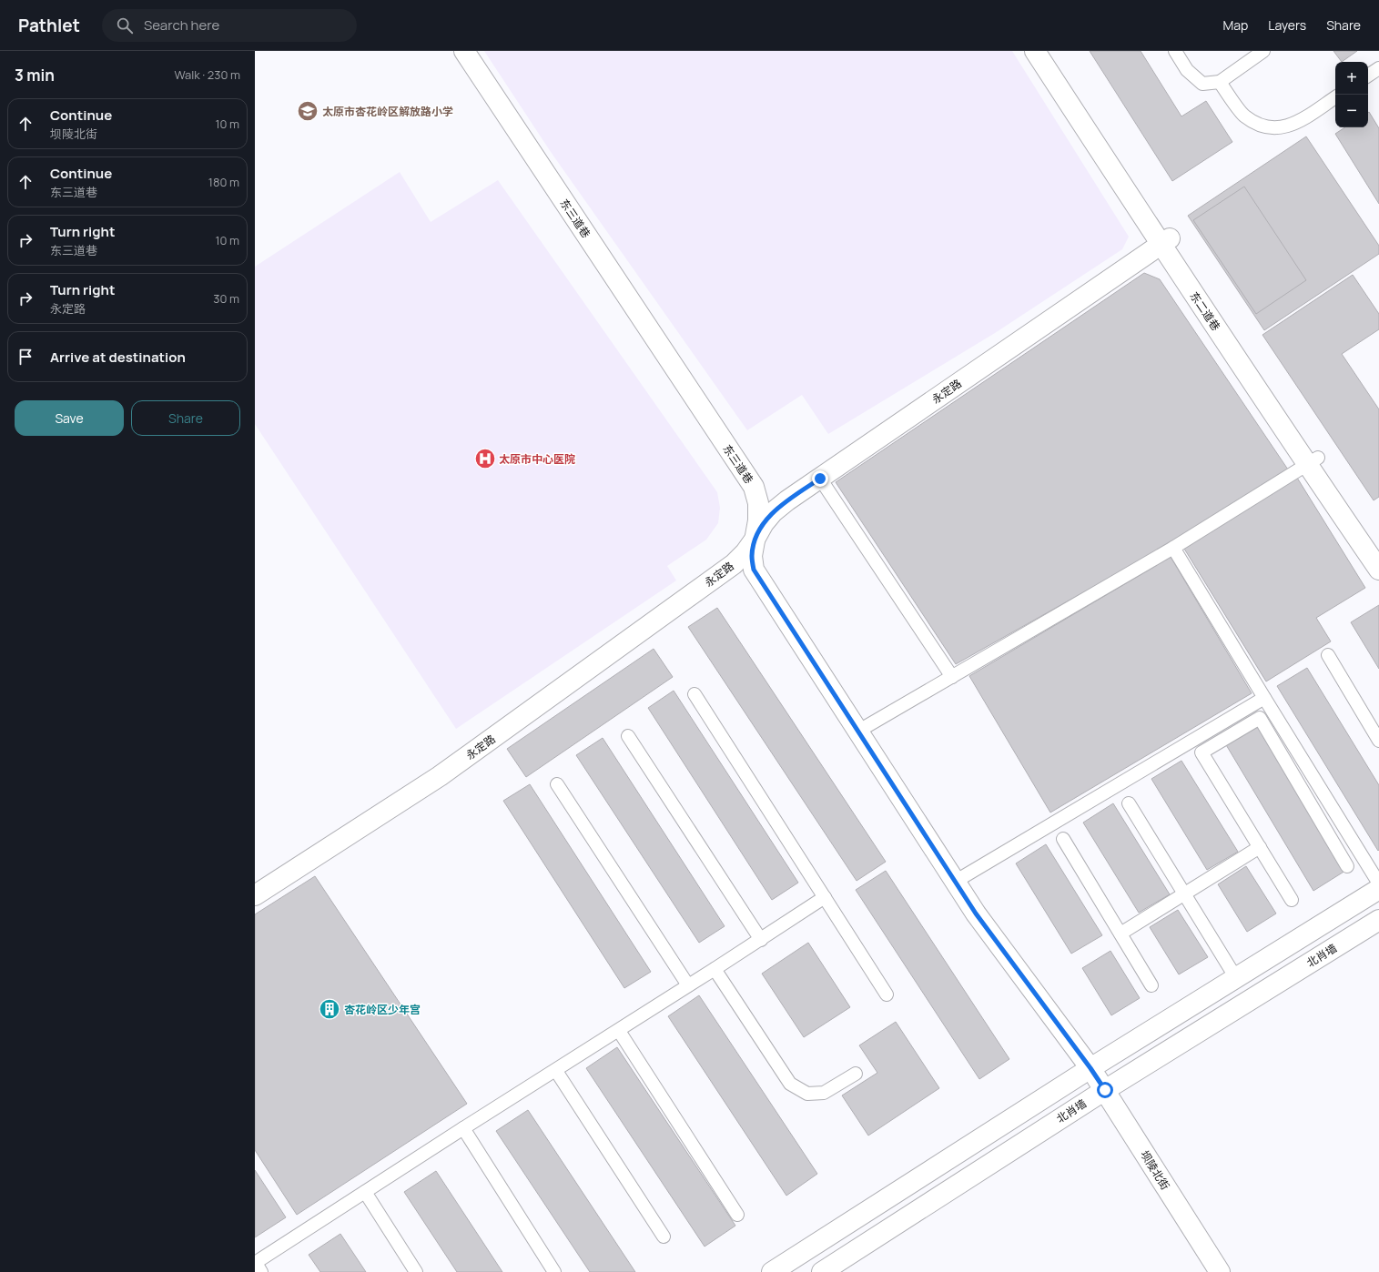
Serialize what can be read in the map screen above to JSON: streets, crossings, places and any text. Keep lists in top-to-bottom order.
{
  "streets": {
    "street": [
      "东三道巷",
      "东二道巷",
      "永定路",
      "北肖墙",
      "坝陵北街"
    ]
  },
  "crossings": [
    ["东三道巷", "永定路"],
    ["东三道巷", "坝陵北街"],
    ["东二道巷", "永定路"],
    ["北肖墙", "坝陵北街"]
  ],
  "places": {
    "school or university": ["太原市杏花岭区解放路小学"],
    "hospital": ["太原市中心医院"],
    "building": ["杏花岭区少年宫"]
  },
  "page": {
    "header": "Pathlet",
    "search": "Search here",
    "nav": ["Map", "Layers", "Share"],
    "heading": ["3 min", "Walk · 230 m"],
    "map_buttons": ["+", "−"],
    "list": [
      ["Continue", "坝陵北街", "10 m"],
      ["Continue", "东三道巷", "180 m"],
      ["Turn right", "东三道巷", "10 m"],
      ["Turn right", "永定路", "30 m"],
      "Arrive at destination"
    ],
    "buttons": ["Save", "Share"]
  }
}
